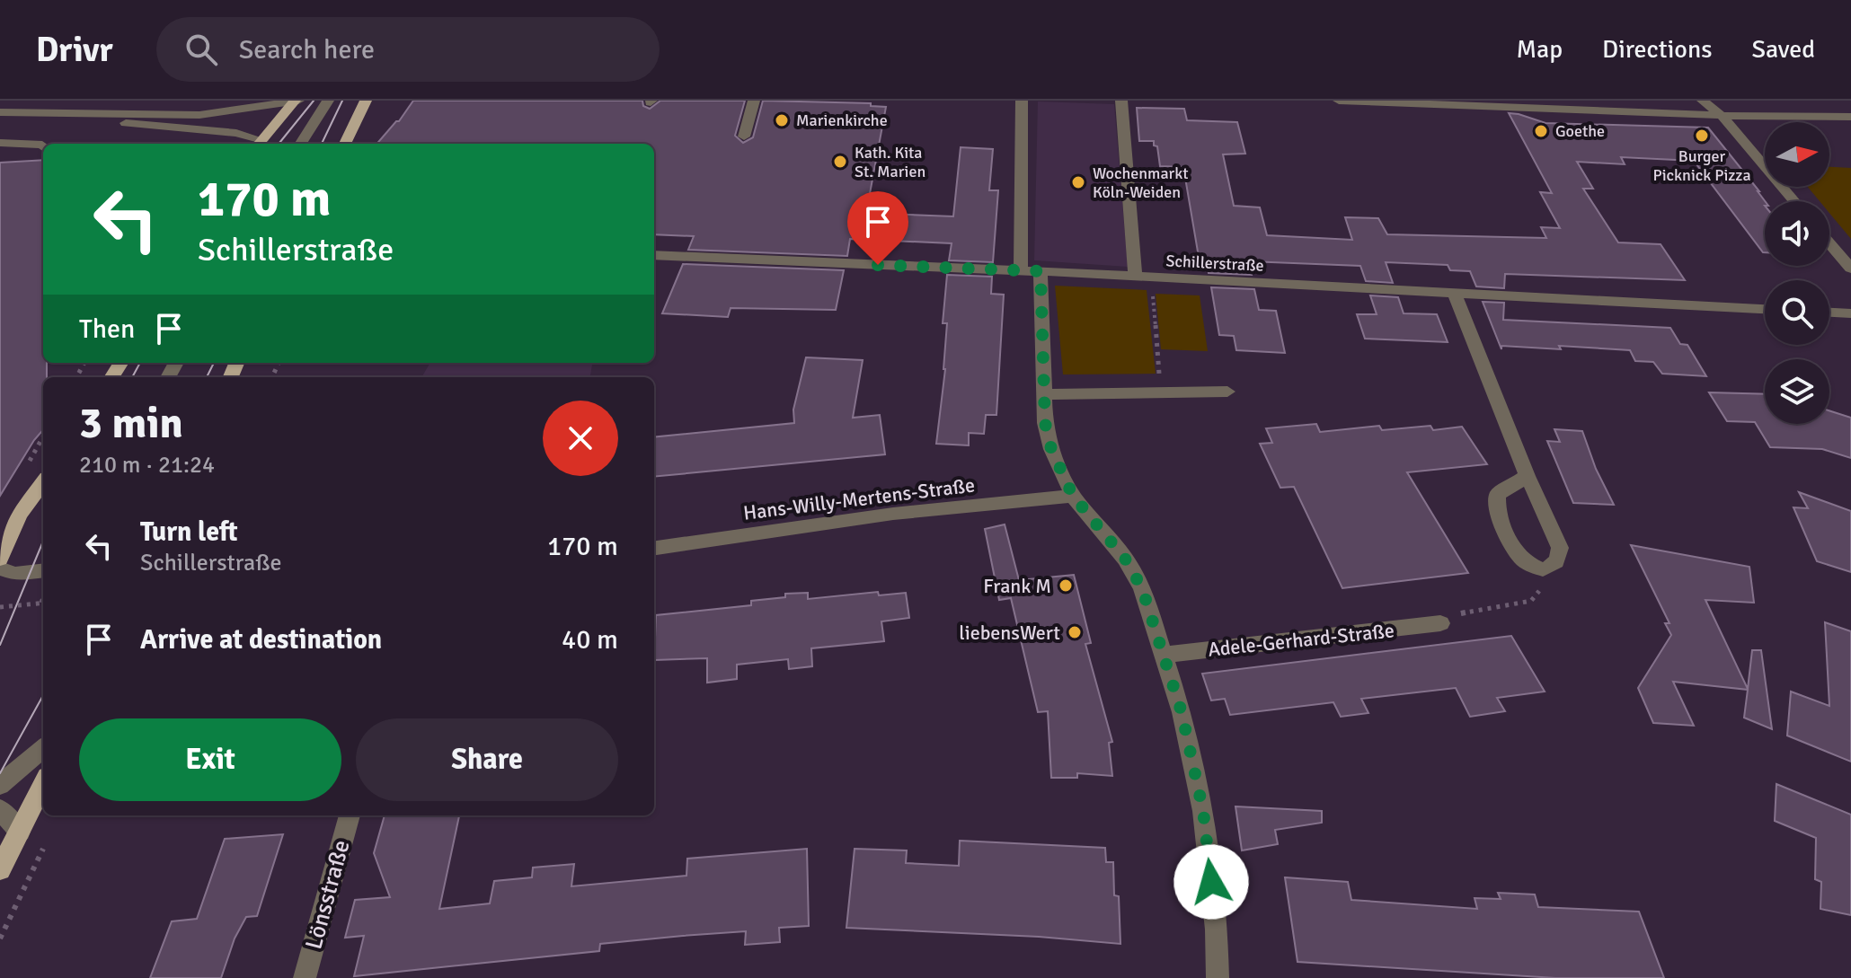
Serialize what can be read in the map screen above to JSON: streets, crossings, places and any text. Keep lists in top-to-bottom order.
{
  "streets": {
    "street": [
      "Schillerstraße",
      "Hans-Willy-Mertens-Straße",
      "Adele-Gerhard-Straße",
      "Lönsstraße"
    ]
  },
  "places": [
    "Marienkirche",
    "Goethe",
    "Burger Picknick Pizza",
    "Kath. Kita St. Marien",
    "Wochenmarkt Köln-Weiden",
    "Frank M",
    "liebensWert"
  ],
  "north": "right",
  "page": {
    "header": "Drivr",
    "search": "Search here",
    "nav": ["Map", "Directions", "Saved"],
    "turn": ["170 m", "Schillerstraße"],
    "then": "Then",
    "heading": ["3 min", "210 m · 21:24"],
    "list": [
      {
        "name": "Turn left",
        "note": "Schillerstraße",
        "value": "170 m"
      },
      {
        "name": "Arrive at destination",
        "value": "40 m"
      }
    ],
    "buttons": ["Exit", "Share"]
  }
}
